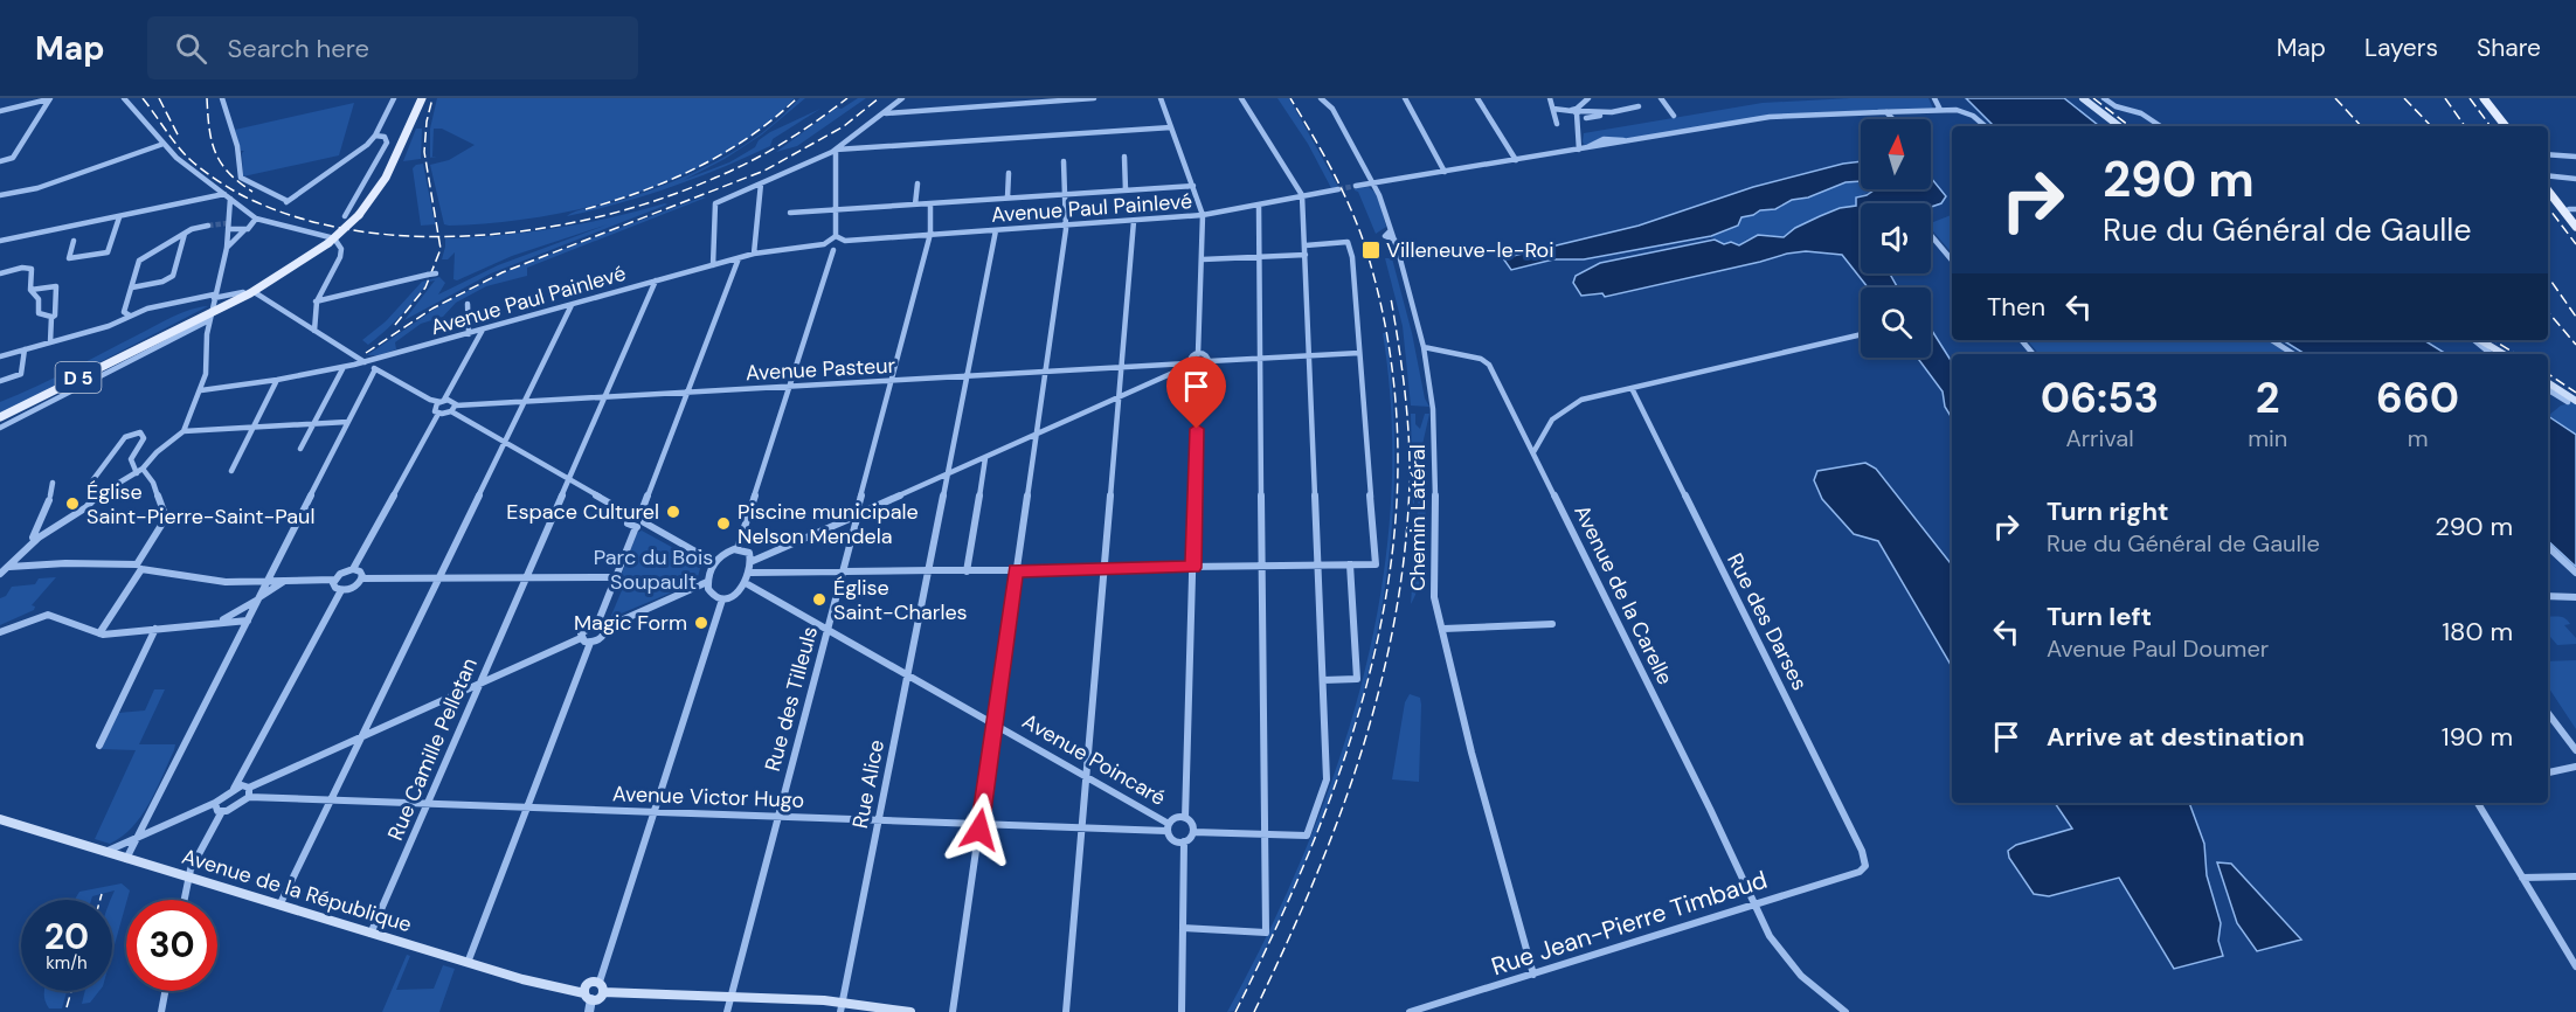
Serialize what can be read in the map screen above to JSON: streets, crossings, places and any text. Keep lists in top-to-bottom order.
{
  "streets": {
    "main road": ["D 5", "Avenue de la République"],
    "street": [
      "Avenue Paul Painlevé",
      "Avenue Pasteur",
      "Chemin Latéral",
      "Avenue de la Carelle",
      "Rue des Darses",
      "Rue des Tilleuls",
      "Rue Camille Pelletan",
      "Avenue Poincaré",
      "Rue Alice",
      "Avenue Victor Hugo",
      "Rue Jean-Pierre Timbaud"
    ]
  },
  "crossings": [
    ["Avenue Paul Painlevé", "Rue des Tilleuls"],
    ["Avenue Paul Painlevé", "Rue Alice"],
    ["Avenue Pasteur", "Rue des Tilleuls"],
    ["Avenue Pasteur", "Rue Alice"],
    ["Chemin Latéral", "Avenue de la Carelle"],
    ["Chemin Latéral", "Rue Jean-Pierre Timbaud"],
    ["Avenue de la Carelle", "Rue Jean-Pierre Timbaud"],
    ["Rue des Darses", "Rue Jean-Pierre Timbaud"],
    ["Rue des Tilleuls", "Avenue Poincaré"],
    ["Rue des Tilleuls", "Avenue Victor Hugo"],
    ["Rue Camille Pelletan", "Avenue Victor Hugo"],
    ["Rue Camille Pelletan", "Avenue de la République"],
    ["Avenue Poincaré", "Rue Alice"],
    ["Avenue Poincaré", "Avenue Victor Hugo"],
    ["Rue Alice", "Avenue Victor Hugo"]
  ],
  "parks": ["Parc du Bois Soupault"],
  "places": {
    "transit": ["Villeneuve-le-Roi"],
    "other": [
      "Église Saint-Pierre-Saint-Paul",
      "Espace Culturel",
      "Piscine municipale Nelson Mendela",
      "Église Saint-Charles",
      "Magic Form"
    ]
  },
  "north": "top",
  "page": {
    "header": "Map",
    "search": "Search here",
    "nav": ["Map", "Layers", "Share"],
    "turn": ["290 m", "Rue du Général de Gaulle"],
    "then": "Then",
    "eta": [
      "06:53",
      "Arrival",
      "2",
      "min",
      "660",
      "m"
    ],
    "list": [
      {
        "name": "Turn right",
        "note": "Rue du Général de Gaulle",
        "value": "290 m"
      },
      {
        "name": "Turn left",
        "note": "Avenue Paul Doumer",
        "value": "180 m"
      },
      {
        "name": "Arrive at destination",
        "value": "190 m"
      }
    ],
    "speed": "20 km/h",
    "limit": "30"
  }
}
